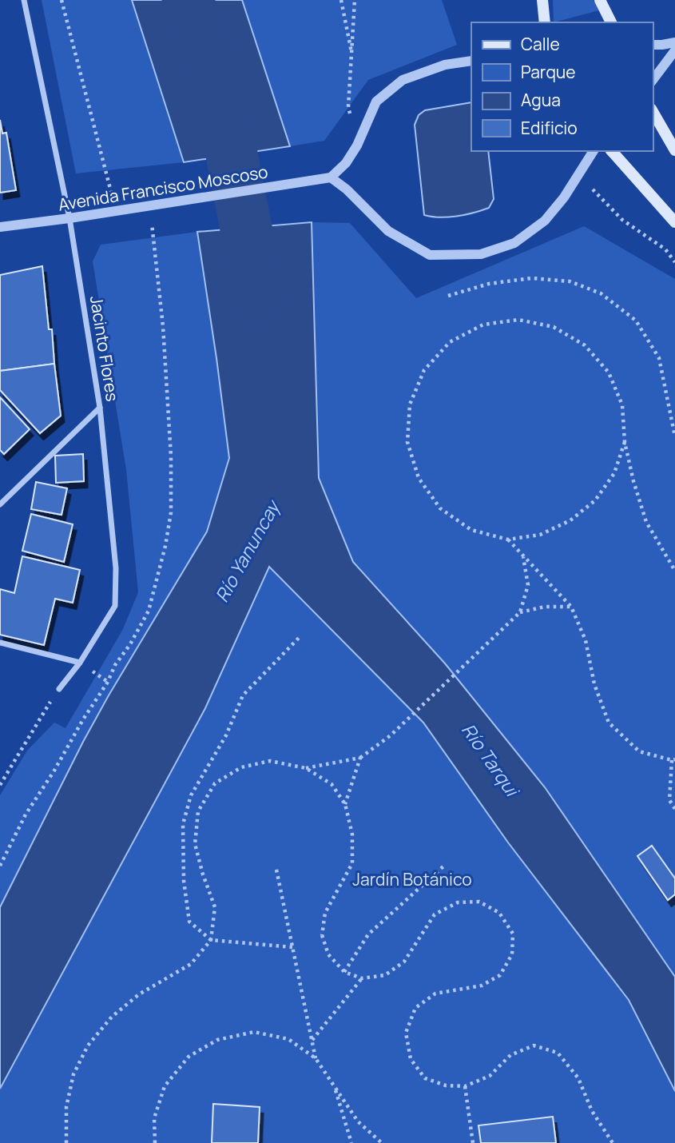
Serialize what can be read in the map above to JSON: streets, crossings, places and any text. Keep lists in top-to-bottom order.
{
  "streets": {
    "street": ["Avenida Francisco Moscoso", "Jacinto Flores"]
  },
  "crossings": [
    ["Avenida Francisco Moscoso", "Jacinto Flores"]
  ],
  "water": ["Río Yanuncay", "Río Tarqui"],
  "parks": ["Jardín Botánico"],
  "legend": [
    "Calle",
    "Parque",
    "Agua",
    "Edificio"
  ]
}
